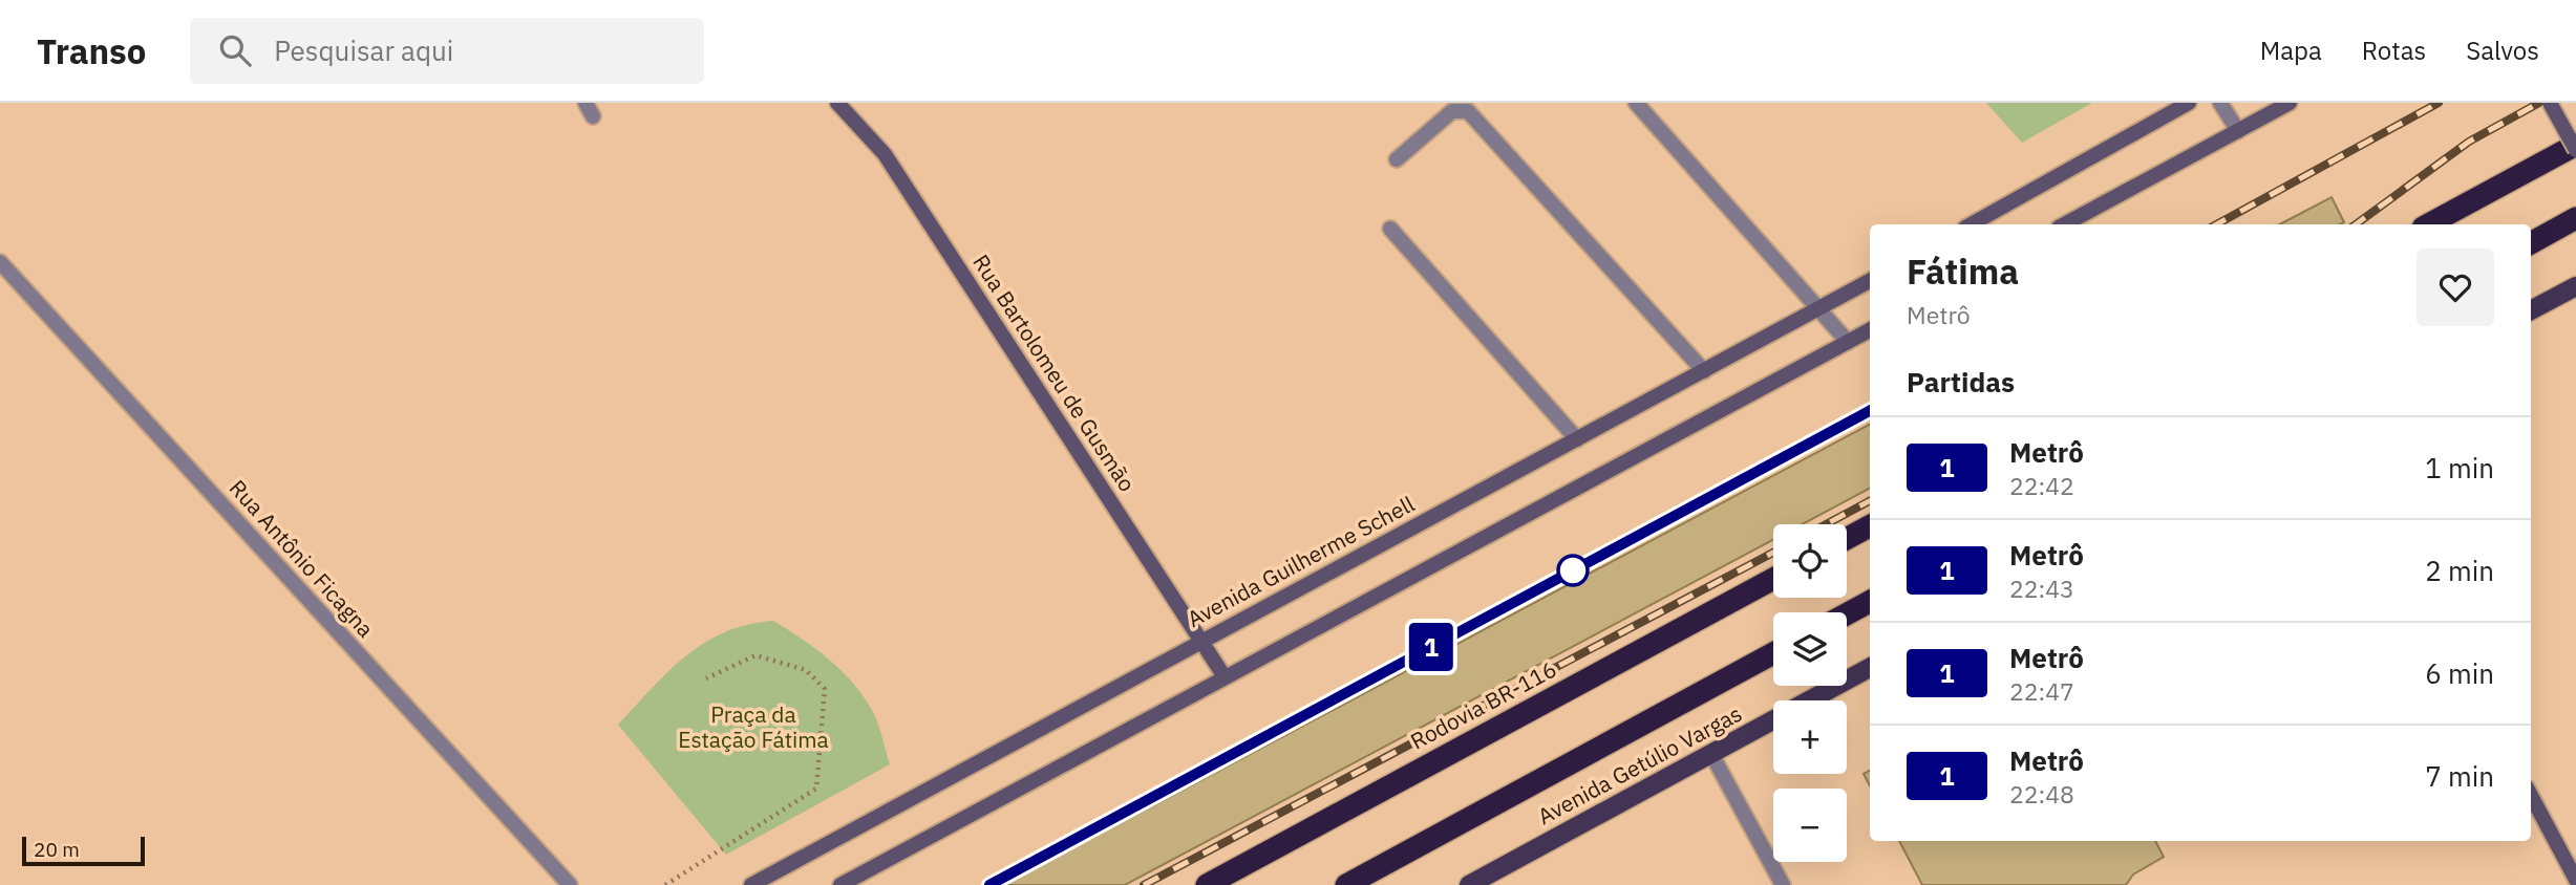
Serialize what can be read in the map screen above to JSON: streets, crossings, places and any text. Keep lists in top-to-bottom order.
{
  "streets": {
    "highway": ["Rodovia BR-116"],
    "main road": ["Rua Bartolomeu de Gusmão", "Avenida Guilherme Schell", "Avenida Getúlio Vargas"],
    "street": ["Rua Antônio Ficagna"]
  },
  "crossings": [
    ["Rua Bartolomeu de Gusmão", "Avenida Guilherme Schell"]
  ],
  "parks": ["Praça da Estação Fátima"],
  "lines": ["metro line 1"],
  "scale_bar": "20 m",
  "page": {
    "header": "Transo",
    "search": "Pesquisar aqui",
    "nav": ["Mapa", "Rotas", "Salvos"],
    "on_map": "1",
    "heading": [
      ["Fátima", "Metrô"],
      "Partidas"
    ],
    "list": [
      {
        "mark": "1",
        "name": "Metrô",
        "note": "22:42",
        "value": "1 min"
      },
      {
        "mark": "1",
        "name": "Metrô",
        "note": "22:43",
        "value": "2 min"
      },
      {
        "mark": "1",
        "name": "Metrô",
        "note": "22:47",
        "value": "6 min"
      },
      {
        "mark": "1",
        "name": "Metrô",
        "note": "22:48",
        "value": "7 min"
      }
    ],
    "map_buttons": ["+", "−"],
    "scale": "20 m"
  }
}
